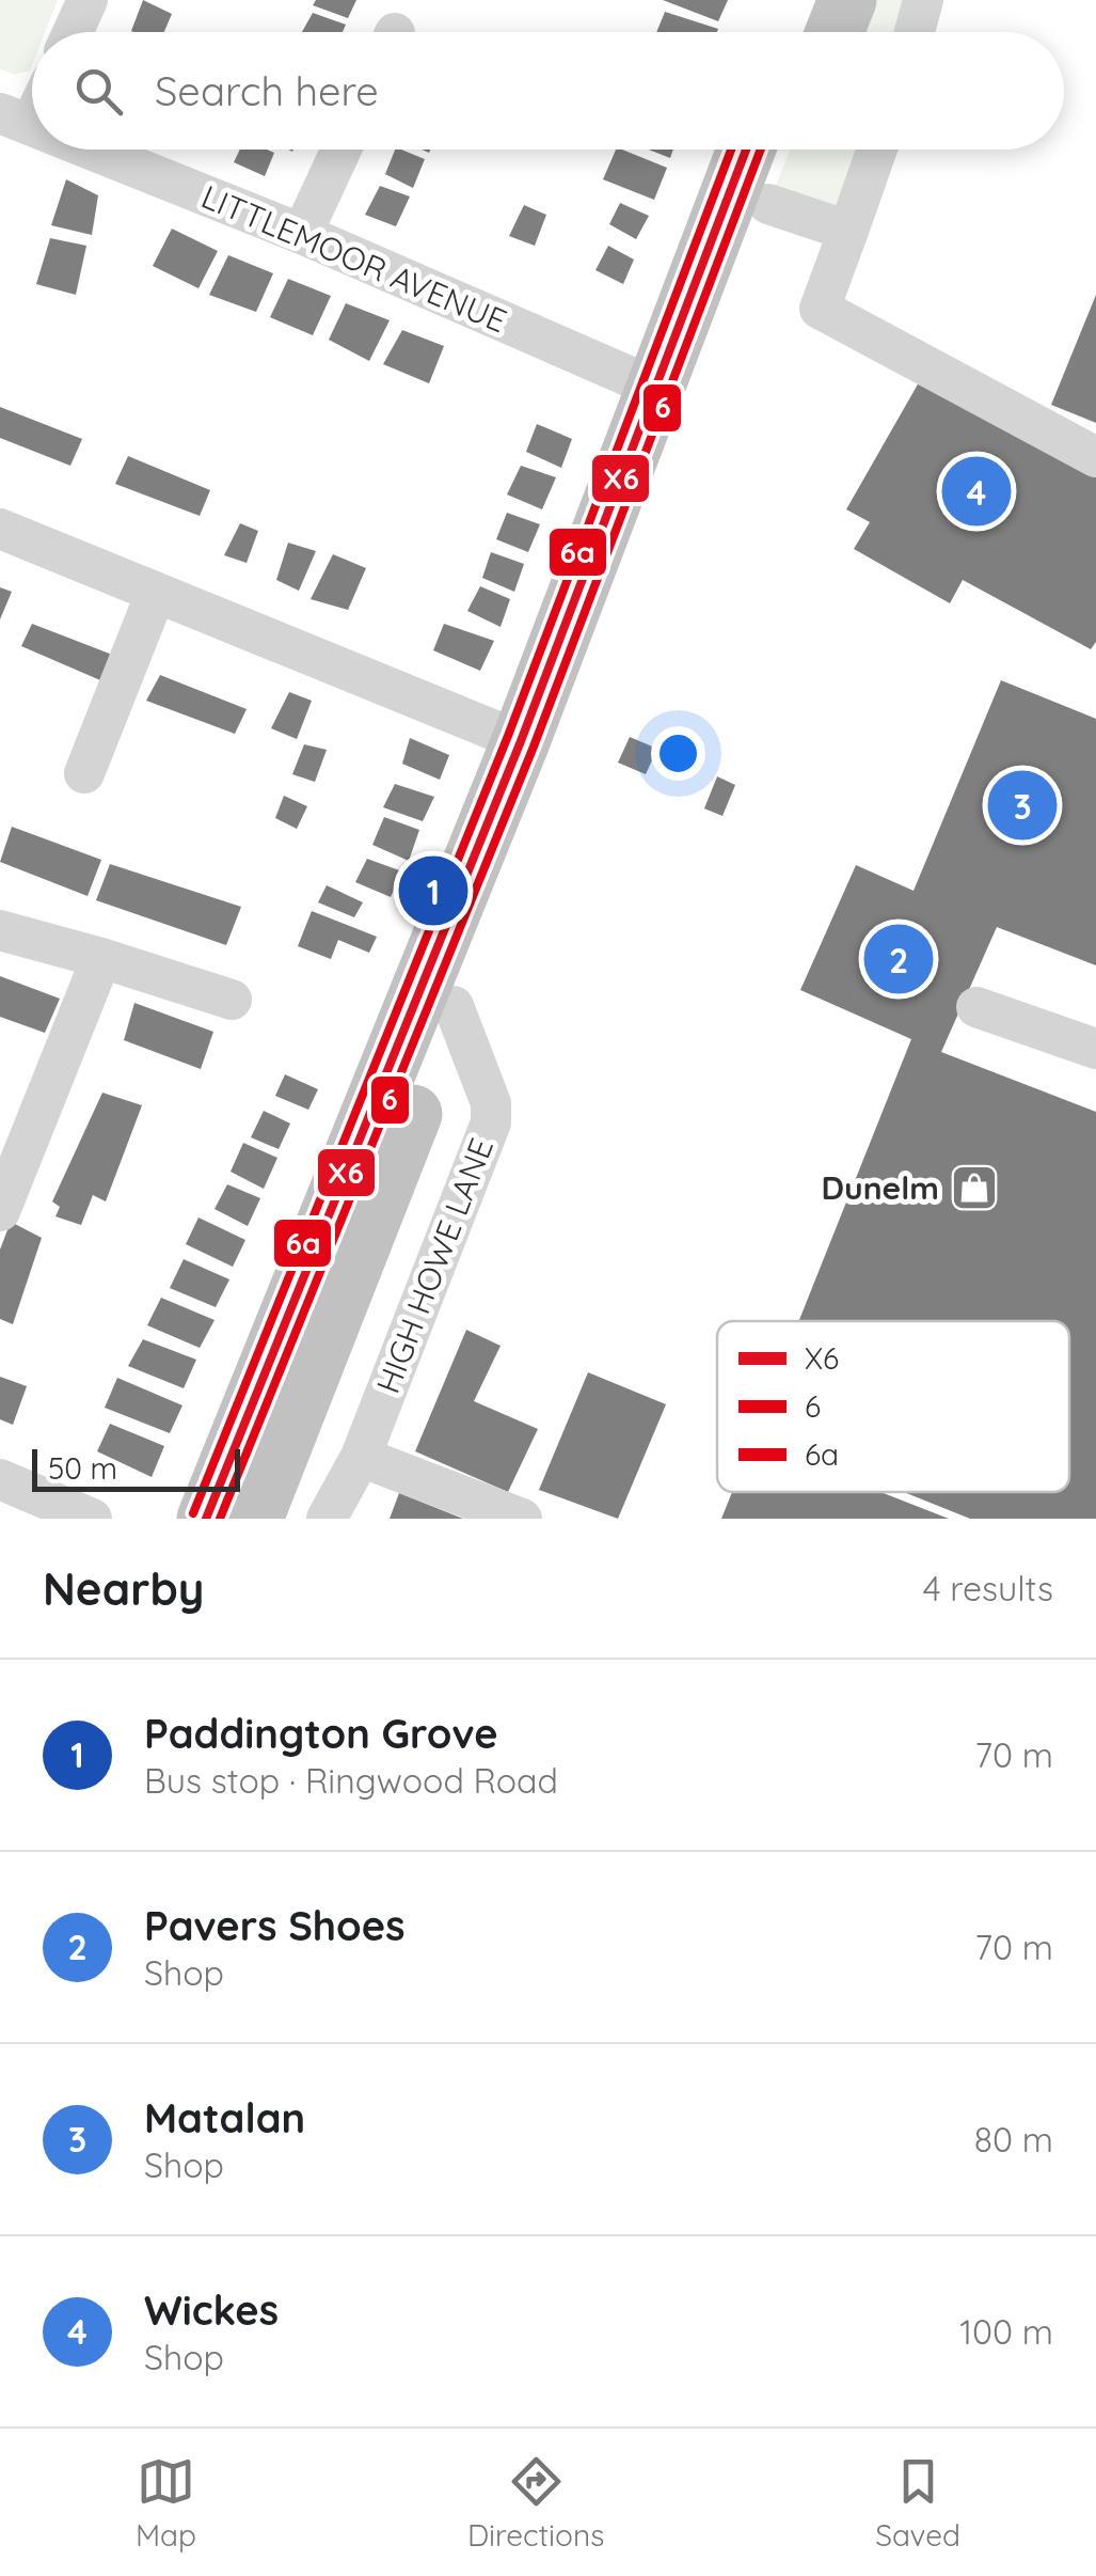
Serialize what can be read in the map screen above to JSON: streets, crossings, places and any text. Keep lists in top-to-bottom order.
{
  "streets": {
    "street": ["LITTLEMOOR AVENUE", "HIGH HOWE LANE"]
  },
  "places": {
    "shop": ["Dunelm"]
  },
  "lines": ["transit line X6", "transit line 6", "transit line 6a"],
  "legend": ["X6", "6", "6a"],
  "scale_bar": "50 m",
  "page": {
    "search": "Search here",
    "pins": [
      "4",
      "3",
      "1",
      "2"
    ],
    "scale": "50 m",
    "heading": ["Nearby", "4 results"],
    "list": [
      {
        "mark": "1",
        "name": "Paddington Grove",
        "note": "Bus stop · Ringwood Road",
        "value": "70 m"
      },
      {
        "mark": "2",
        "name": "Pavers Shoes",
        "note": "Shop",
        "value": "70 m"
      },
      {
        "mark": "3",
        "name": "Matalan",
        "note": "Shop",
        "value": "80 m"
      },
      {
        "mark": "4",
        "name": "Wickes",
        "note": "Shop",
        "value": "100 m"
      }
    ],
    "nav": ["Map", "Directions", "Saved"]
  }
}
